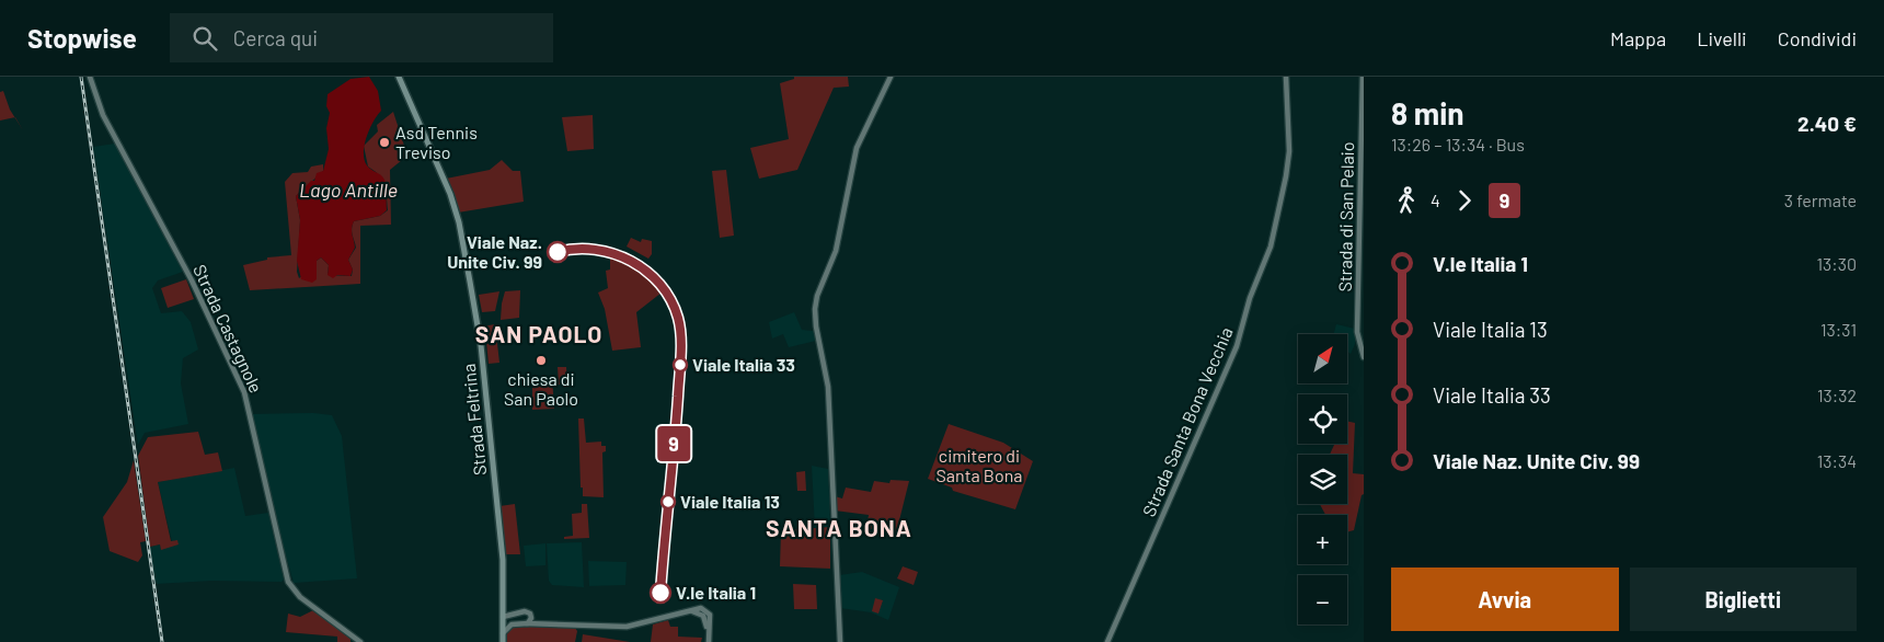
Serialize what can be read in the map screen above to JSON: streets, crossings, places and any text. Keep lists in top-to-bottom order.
{
  "streets": {
    "main road": ["Strada Feltrina"],
    "street": ["Strada di San Pelaio", "Strada Castagnole", "Strada Santa Bona Vecchia"]
  },
  "districts": ["SAN PAOLO", "SANTA BONA"],
  "water": ["Lago Antille"],
  "parks": ["cimitero di Santa Bona"],
  "places": [
    "Asd Tennis Treviso",
    "Viale Naz. Unite Civ. 99",
    "chiesa di San Paolo",
    "Viale Italia 33",
    "Viale Italia 13",
    "V.le Italia 1"
  ],
  "lines": ["bus line 9"],
  "north": "top right",
  "page": {
    "header": "Stopwise",
    "search": "Cerca qui",
    "nav": ["Mappa", "Livelli", "Condividi"],
    "on_map": "9",
    "heading": ["8 min", "13:26 – 13:34 · Bus", "2.40 €"],
    "legs": ["4", "9", "3 fermate"],
    "list": [
      {
        "name": "V.le Italia 1",
        "value": "13:30"
      },
      {
        "name": "Viale Italia 13",
        "value": "13:31"
      },
      {
        "name": "Viale Italia 33",
        "value": "13:32"
      },
      {
        "name": "Viale Naz. Unite Civ. 99",
        "value": "13:34"
      }
    ],
    "map_buttons": ["+", "−"],
    "buttons": ["Avvia", "Biglietti"]
  }
}
